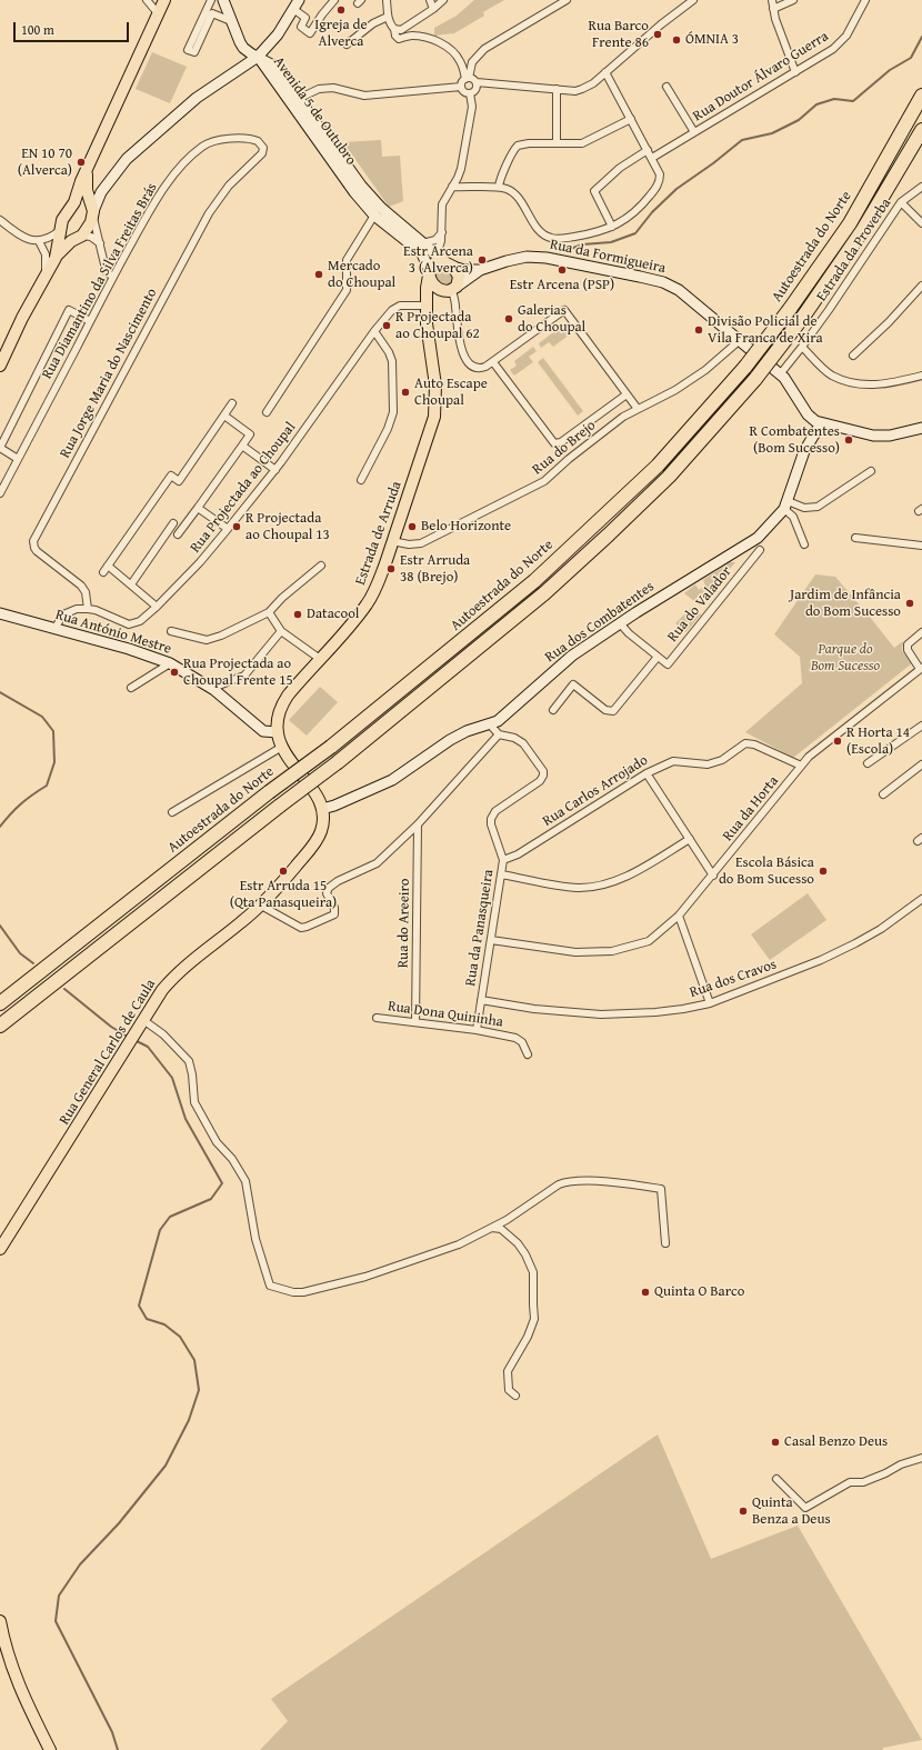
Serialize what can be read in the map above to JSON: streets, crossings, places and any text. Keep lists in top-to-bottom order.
{
  "streets": {
    "highway": ["Autoestrada do Norte"],
    "main road": ["Estrada de Arruda", "Rua General Carlos de Caula"],
    "street": [
      "Rua Doutor Álvaro Guerra",
      "Avenida 5 de Outubro",
      "Estrada da Proverba",
      "Rua da Formigueira",
      "Rua Diamantino da Silva Freitas Brás",
      "Rua Jorge Maria do Nascimento",
      "Rua do Brejo",
      "Rua Projectada ao Choupal",
      "Rua do Valador",
      "Rua dos Combatentes",
      "Rua António Mestre",
      "Rua Carlos Arrojado",
      "Rua da Horta",
      "Rua do Areeiro",
      "Rua da Panasqueira",
      "Rua dos Cravos",
      "Rua Dona Quininha"
    ]
  },
  "crossings": [
    ["Avenida 5 de Outubro", "Rua da Formigueira"],
    ["Avenida 5 de Outubro", "Estrada de Arruda"],
    ["Estrada da Proverba", "Rua da Formigueira"],
    ["Rua da Formigueira", "Rua do Brejo"],
    ["Rua da Formigueira", "Estrada de Arruda"],
    ["Rua da Formigueira", "Rua dos Combatentes"],
    ["Rua Diamantino da Silva Freitas Brás", "Rua Jorge Maria do Nascimento"],
    ["Rua Jorge Maria do Nascimento", "Rua Projectada ao Choupal"],
    ["Rua do Brejo", "Estrada de Arruda"],
    ["Rua Projectada ao Choupal", "Estrada de Arruda"],
    ["Rua Projectada ao Choupal", "Rua António Mestre"],
    ["Estrada de Arruda", "Rua dos Combatentes"],
    ["Estrada de Arruda", "Rua António Mestre"],
    ["Estrada de Arruda", "Rua General Carlos de Caula"],
    ["Rua do Valador", "Rua dos Combatentes"],
    ["Rua dos Combatentes", "Rua da Panasqueira"],
    ["Rua dos Combatentes", "Rua General Carlos de Caula"],
    ["Rua Carlos Arrojado", "Rua da Horta"],
    ["Rua Carlos Arrojado", "Rua da Panasqueira"],
    ["Rua da Horta", "Rua da Panasqueira"],
    ["Rua do Areeiro", "Rua Dona Quininha"],
    ["Rua da Panasqueira", "Rua dos Cravos"],
    ["Rua da Panasqueira", "Rua Dona Quininha"]
  ],
  "parks": ["Parque do Bom Sucesso"],
  "places": [
    "Igreja de Alverca",
    "Rua Barco Frente 86",
    "ÓMNIA 3",
    "EN 10 70 (Alverca)",
    "Estr Arcena 3 (Alverca)",
    "Estr Arcena (PSP)",
    "Mercado do Choupal",
    "Galerias do Choupal",
    "R Projectada ao Choupal 62",
    "Divisão Policial de Vila Franca de Xira",
    "Auto Escape Choupal",
    "R Combatentes (Bom Sucesso)",
    "R Projectada ao Choupal 13",
    "Belo Horizonte",
    "Estr Arruda 38 (Brejo)",
    "Jardim de Infância do Bom Sucesso",
    "Datacool",
    "Rua Projectada ao Choupal Frente 15",
    "R Horta 14 (Escola)",
    "Estr Arruda 15 (Qta Panasqueira)",
    "Escola Básica do Bom Sucesso",
    "Quinta O Barco",
    "Casal Benzo Deus",
    "Quinta Benza a Deus"
  ],
  "scale_bar": "100 m"
}
